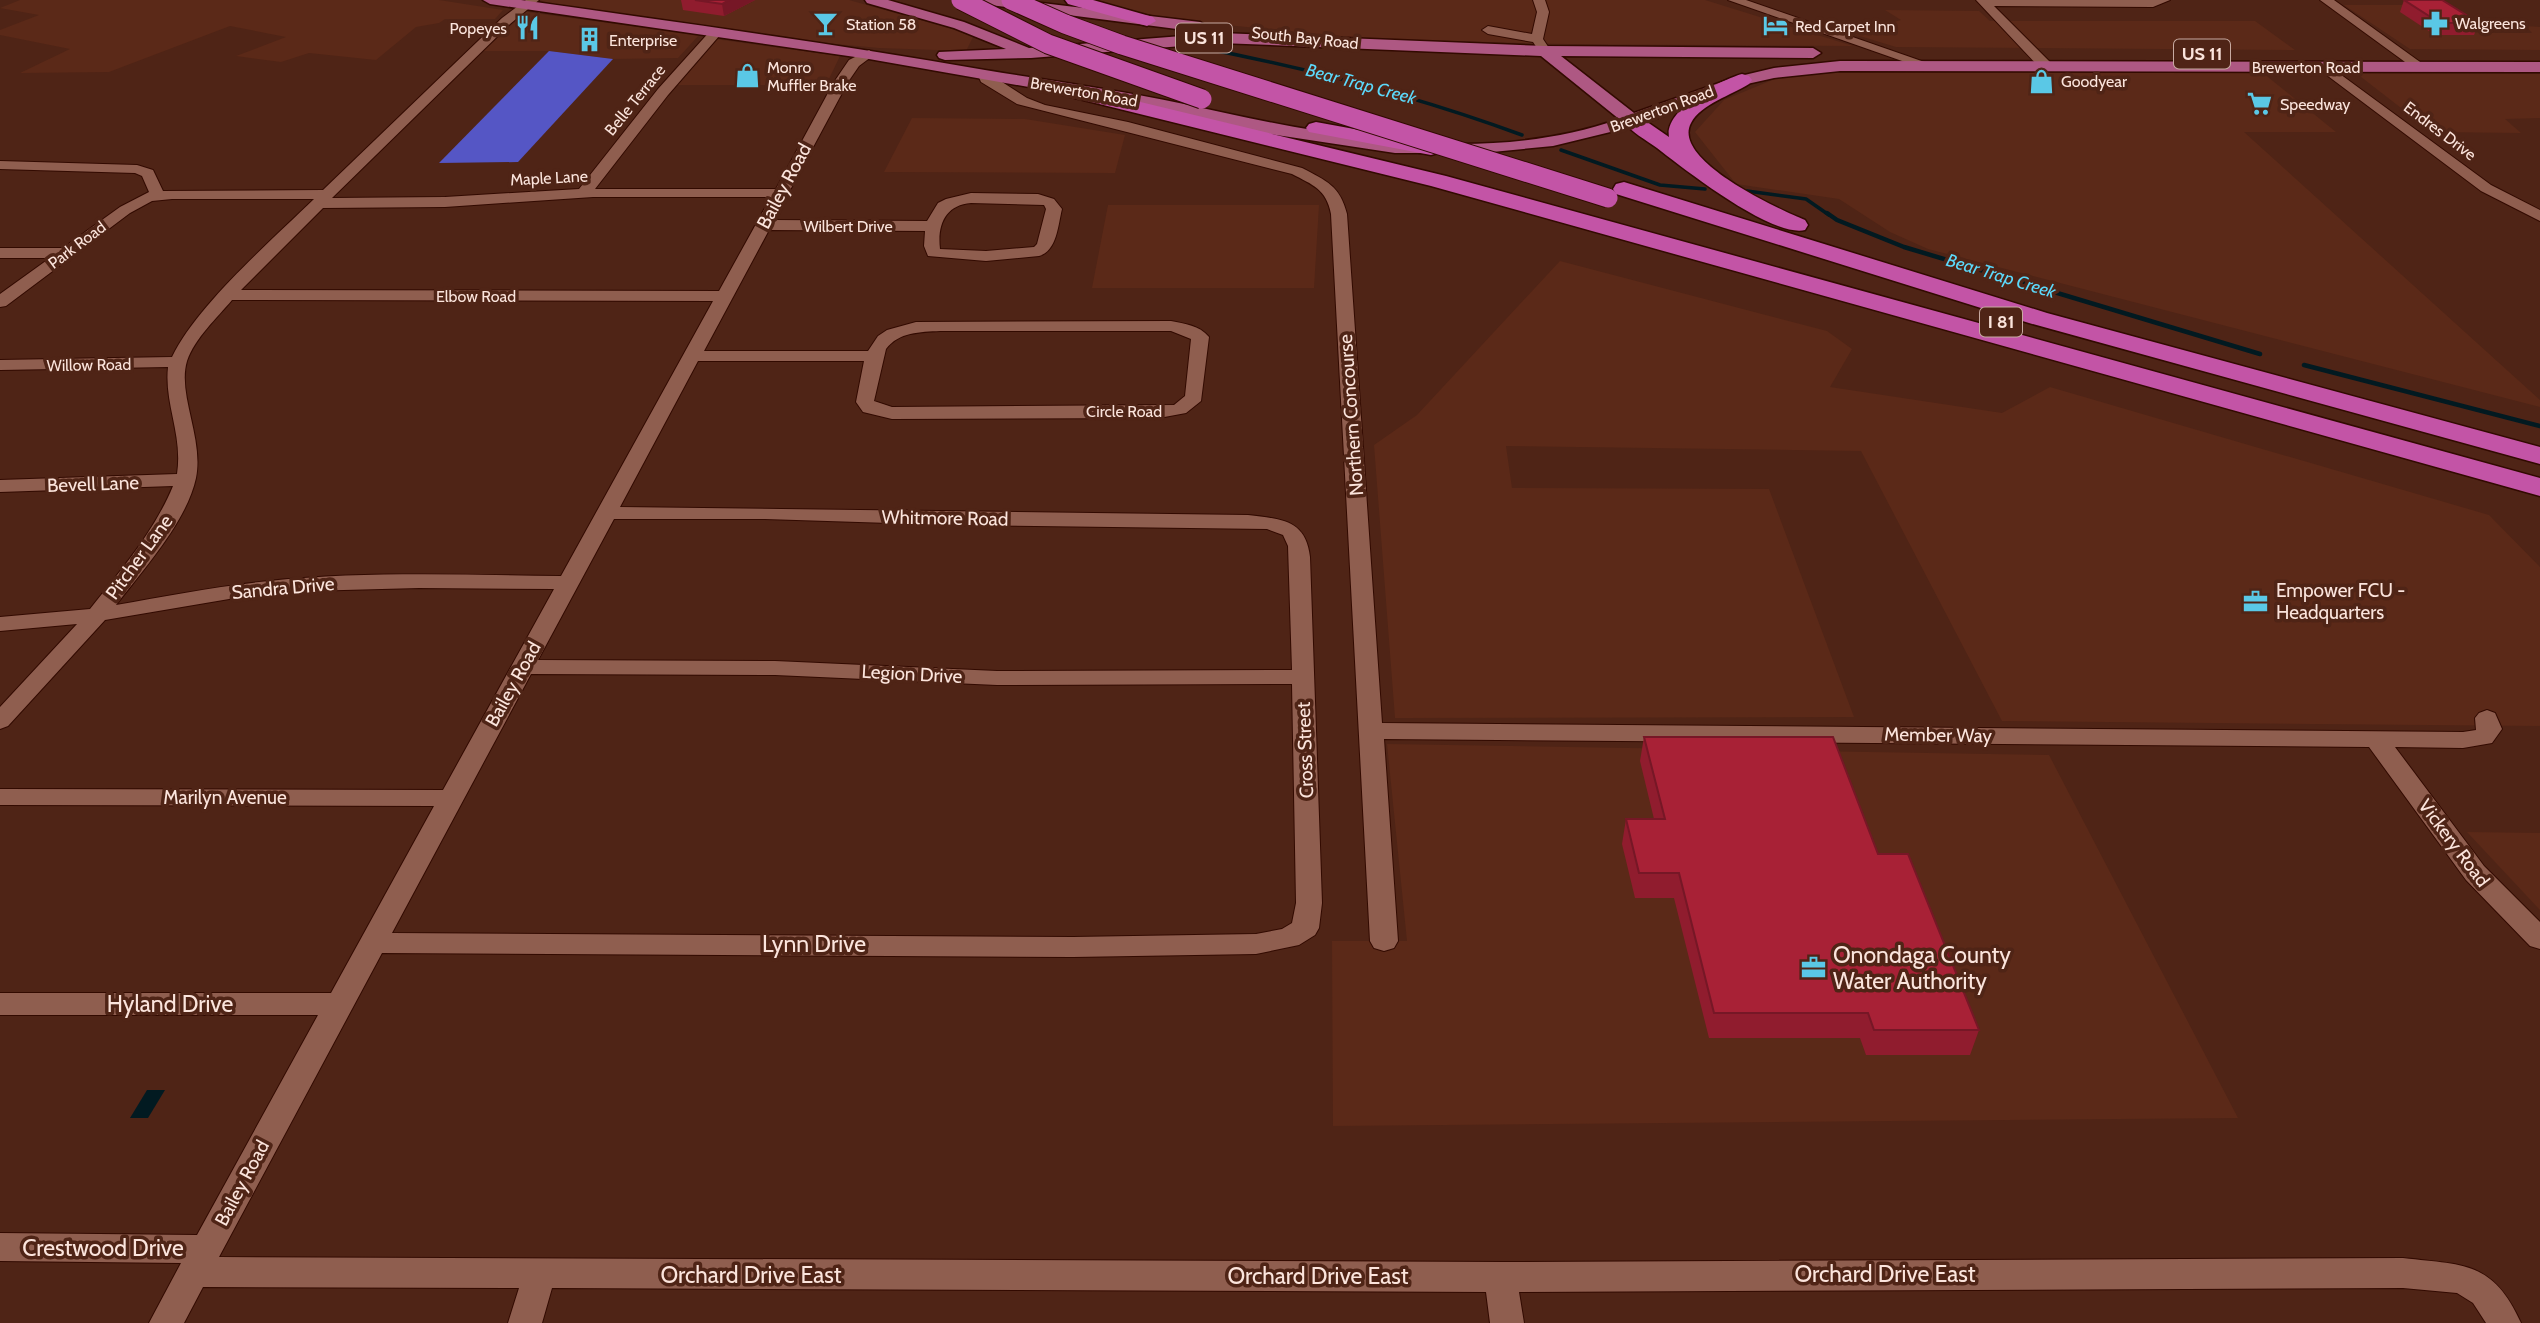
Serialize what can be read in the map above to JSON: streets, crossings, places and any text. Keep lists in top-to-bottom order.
{
  "streets": {
    "highway": ["I 81"],
    "main road": ["US 11", "South Bay Road", "Brewerton Road"],
    "street": [
      "Belle Terrace",
      "Endres Drive",
      "Maple Lane",
      "Bailey Road",
      "Wilbert Drive",
      "Park Road",
      "Elbow Road",
      "Willow Road",
      "Circle Road",
      "Northern Concourse",
      "Bevell Lane",
      "Whitmore Road",
      "Pitcher Lane",
      "Sandra Drive",
      "Legion Drive",
      "Member Way",
      "Cross Street",
      "Marilyn Avenue",
      "Vickery Road",
      "Lynn Drive",
      "Hyland Drive",
      "Crestwood Drive",
      "Orchard Drive East"
    ]
  },
  "crossings": [
    ["South Bay Road", "Brewerton Road"],
    ["Brewerton Road", "Belle Terrace"],
    ["Brewerton Road", "Endres Drive"],
    ["Brewerton Road", "Bailey Road"],
    ["Brewerton Road", "Northern Concourse"],
    ["Belle Terrace", "Maple Lane"],
    ["Maple Lane", "Bailey Road"],
    ["Maple Lane", "Park Road"],
    ["Bailey Road", "Wilbert Drive"],
    ["Bailey Road", "Elbow Road"],
    ["Bailey Road", "Whitmore Road"],
    ["Bailey Road", "Sandra Drive"],
    ["Bailey Road", "Legion Drive"],
    ["Bailey Road", "Marilyn Avenue"],
    ["Bailey Road", "Lynn Drive"],
    ["Bailey Road", "Hyland Drive"],
    ["Bailey Road", "Crestwood Drive"],
    ["Bailey Road", "Orchard Drive East"],
    ["Willow Road", "Pitcher Lane"],
    ["Northern Concourse", "Member Way"],
    ["Bevell Lane", "Pitcher Lane"],
    ["Whitmore Road", "Cross Street"],
    ["Pitcher Lane", "Sandra Drive"],
    ["Legion Drive", "Cross Street"],
    ["Member Way", "Vickery Road"],
    ["Cross Street", "Lynn Drive"],
    ["Crestwood Drive", "Orchard Drive East"]
  ],
  "water": ["Bear Trap Creek"],
  "places": {
    "pharmacy": ["Walgreens"],
    "bar": ["Station 58"],
    "hotel": ["Red Carpet Inn"],
    "restaurant": ["Popeyes"],
    "building": ["Enterprise"],
    "shop": ["Monro Muffler Brake", "Goodyear"],
    "supermarket": ["Speedway"],
    "office": ["Empower FCU - Headquarters", "Onondaga County Water Authority"]
  }
}
